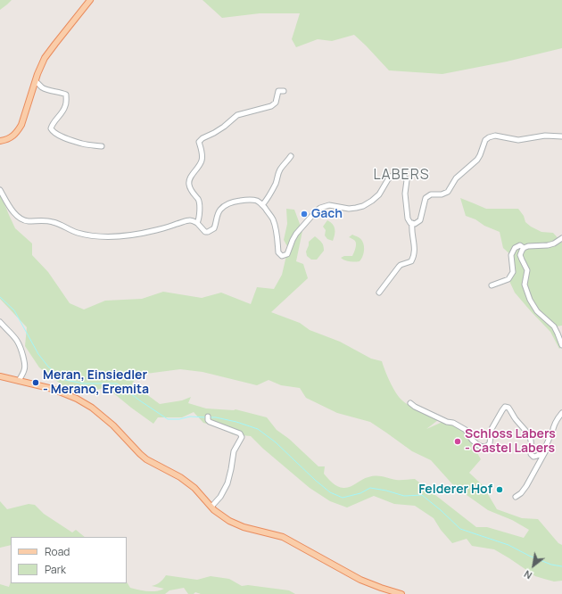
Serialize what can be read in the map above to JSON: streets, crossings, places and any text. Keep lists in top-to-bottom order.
{
  "districts": ["LABERS"],
  "places": [
    "Gach",
    "Meran, Einsiedler - Merano, Eremita",
    "Schloss Labers - Castel Labers",
    "Felderer Hof"
  ],
  "legend": ["Road", "Park"],
  "north": "bottom left"
}
